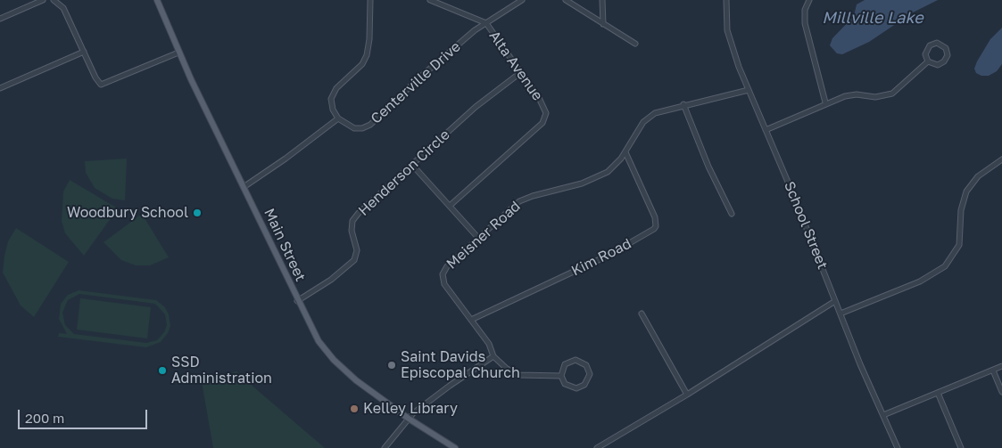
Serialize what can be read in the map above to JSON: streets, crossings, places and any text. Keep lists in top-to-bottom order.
{
  "streets": {
    "main road": ["Main Street"],
    "street": [
      "Alta Avenue",
      "Centerville Drive",
      "Henderson Circle",
      "School Street",
      "Meisner Road",
      "Kim Road"
    ]
  },
  "crossings": [
    ["Alta Avenue", "Centerville Drive"],
    ["Alta Avenue", "Henderson Circle"],
    ["Henderson Circle", "Main Street"],
    ["School Street", "Meisner Road"],
    ["Meisner Road", "Kim Road"]
  ],
  "water": ["Millville Lake"],
  "places": [
    "Woodbury School",
    "Saint Davids Episcopal Church",
    "SSD Administration",
    "Kelley Library"
  ],
  "scale_bar": "200 m"
}
